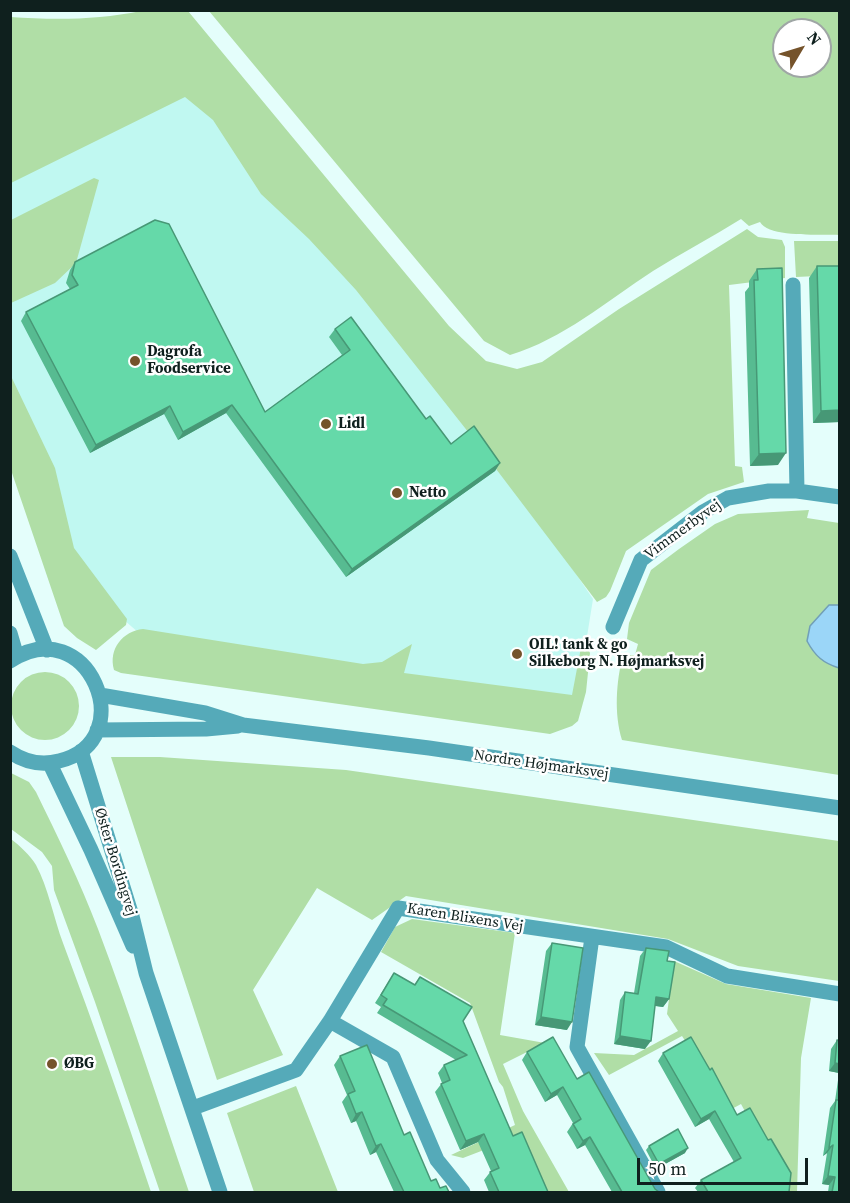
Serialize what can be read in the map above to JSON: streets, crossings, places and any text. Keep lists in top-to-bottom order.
{
  "streets": {
    "street": [
      "Vimmerbyvej",
      "Nordre Højmarksvej",
      "Øster Bordingvej",
      "Karen Blixens Vej"
    ]
  },
  "crossings": [
    ["Øster Bordingvej", "Karen Blixens Vej"]
  ],
  "places": [
    "Dagrofa Foodservice",
    "Lidl",
    "Netto",
    "OIL! tank & go Silkeborg N. Højmarksvej",
    "ØBG"
  ],
  "scale_bar": "50 m",
  "north": "top right"
}
